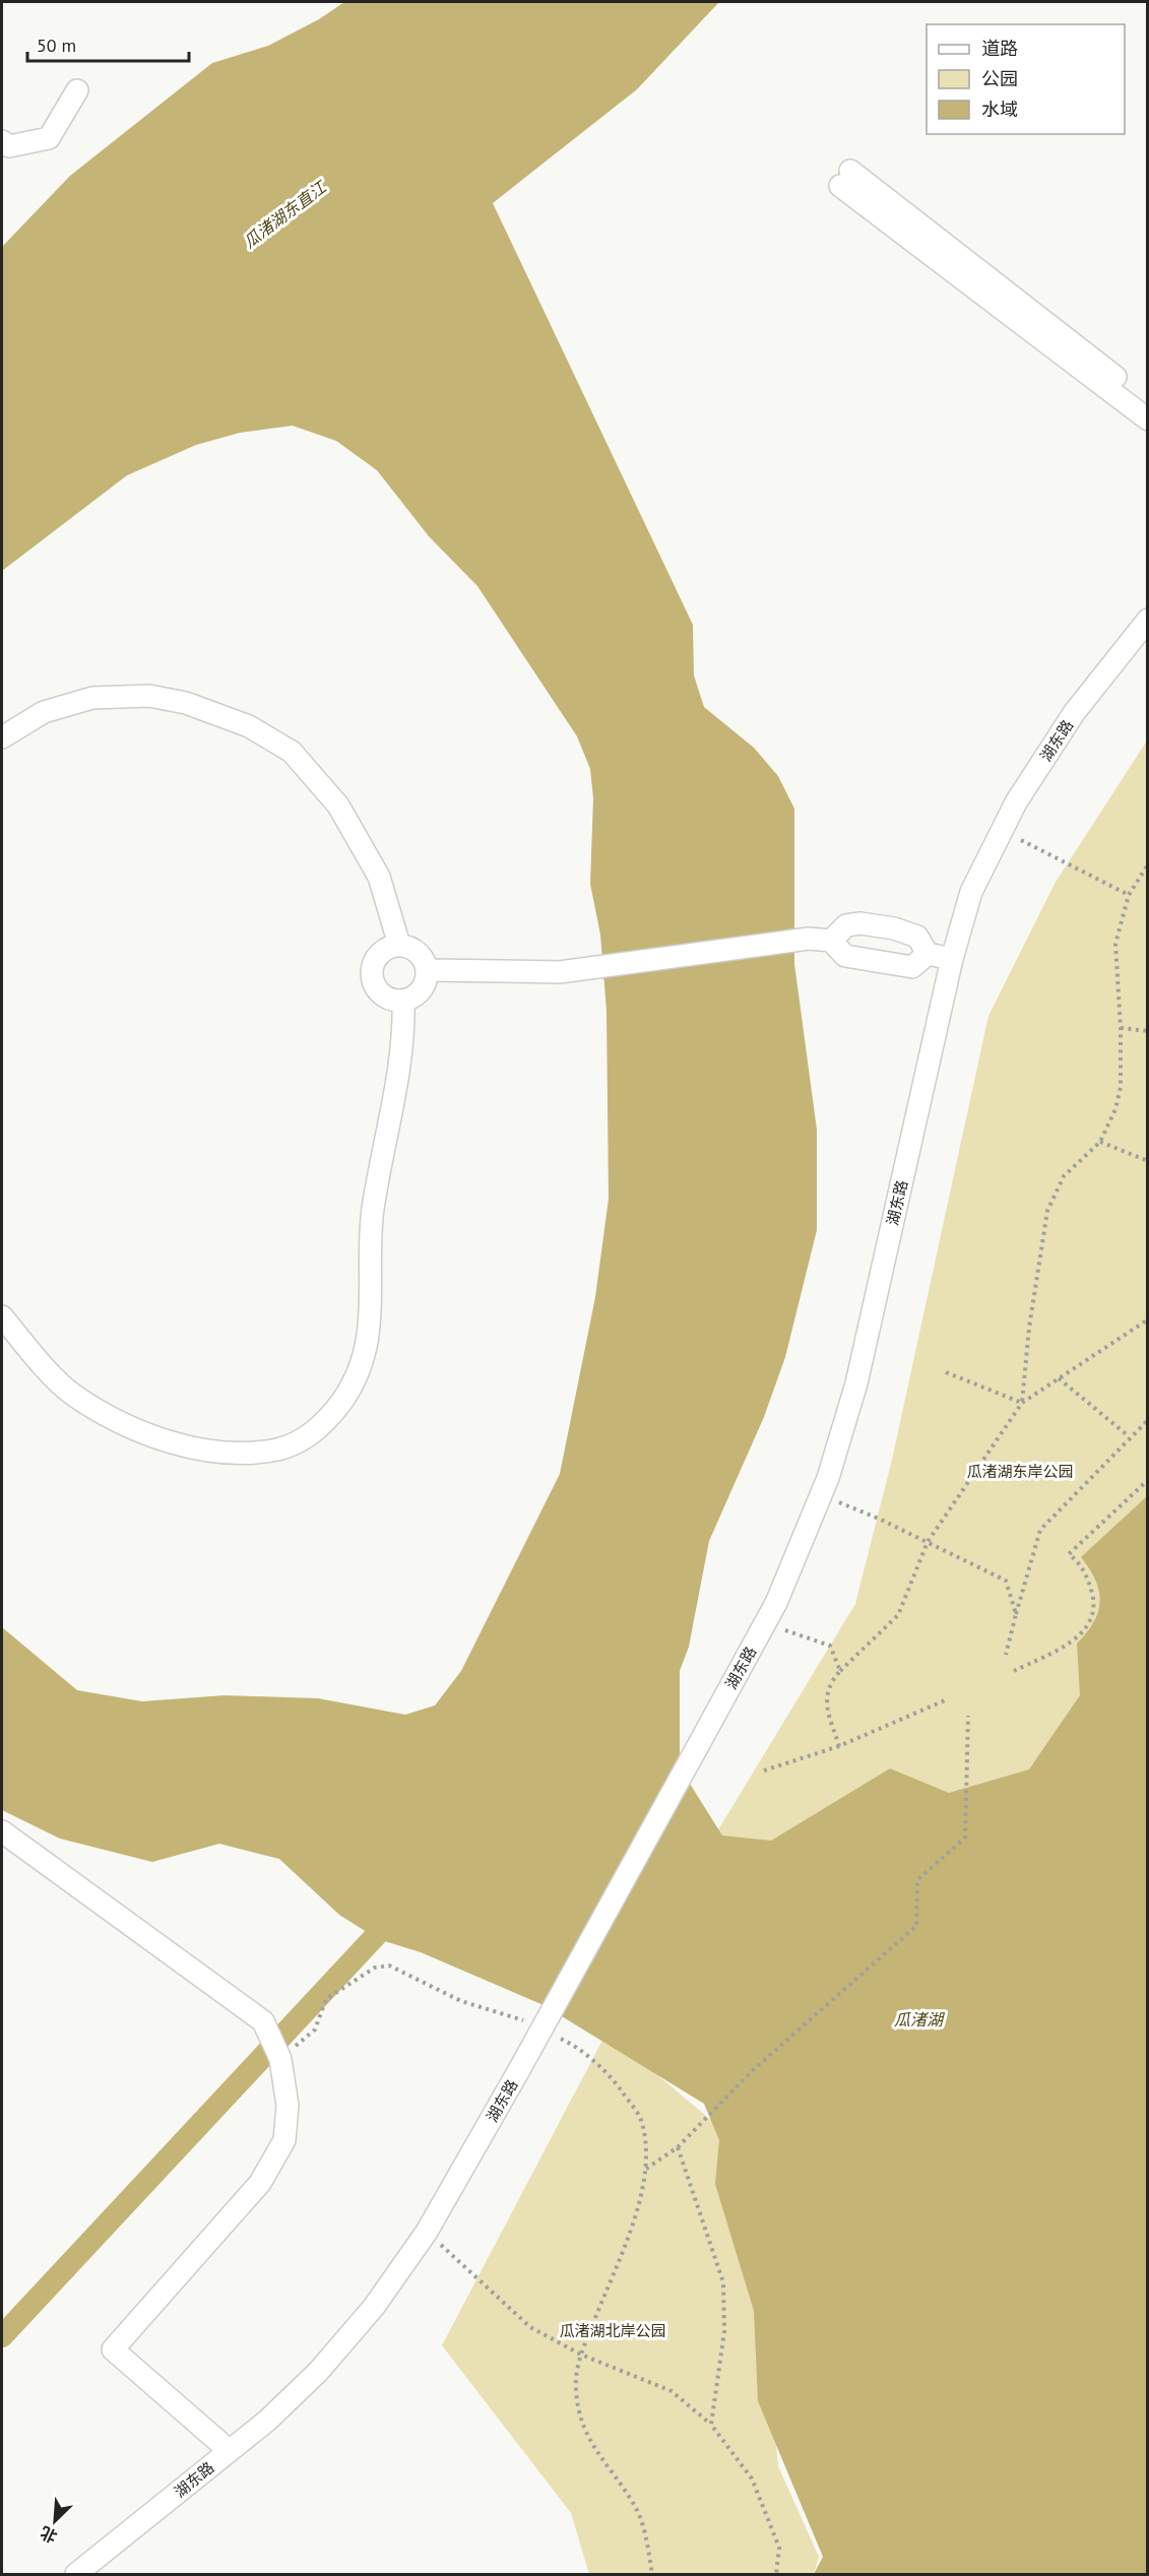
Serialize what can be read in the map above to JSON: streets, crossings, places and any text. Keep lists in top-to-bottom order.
{
  "streets": {
    "street": ["湖东路"]
  },
  "water": ["瓜渚湖东直江", "瓜渚湖"],
  "parks": ["瓜渚湖东岸公园", "瓜渚湖北岸公园"],
  "legend": ["道路", "公园", "水域"],
  "scale_bar": "50 m",
  "north": "bottom left"
}
